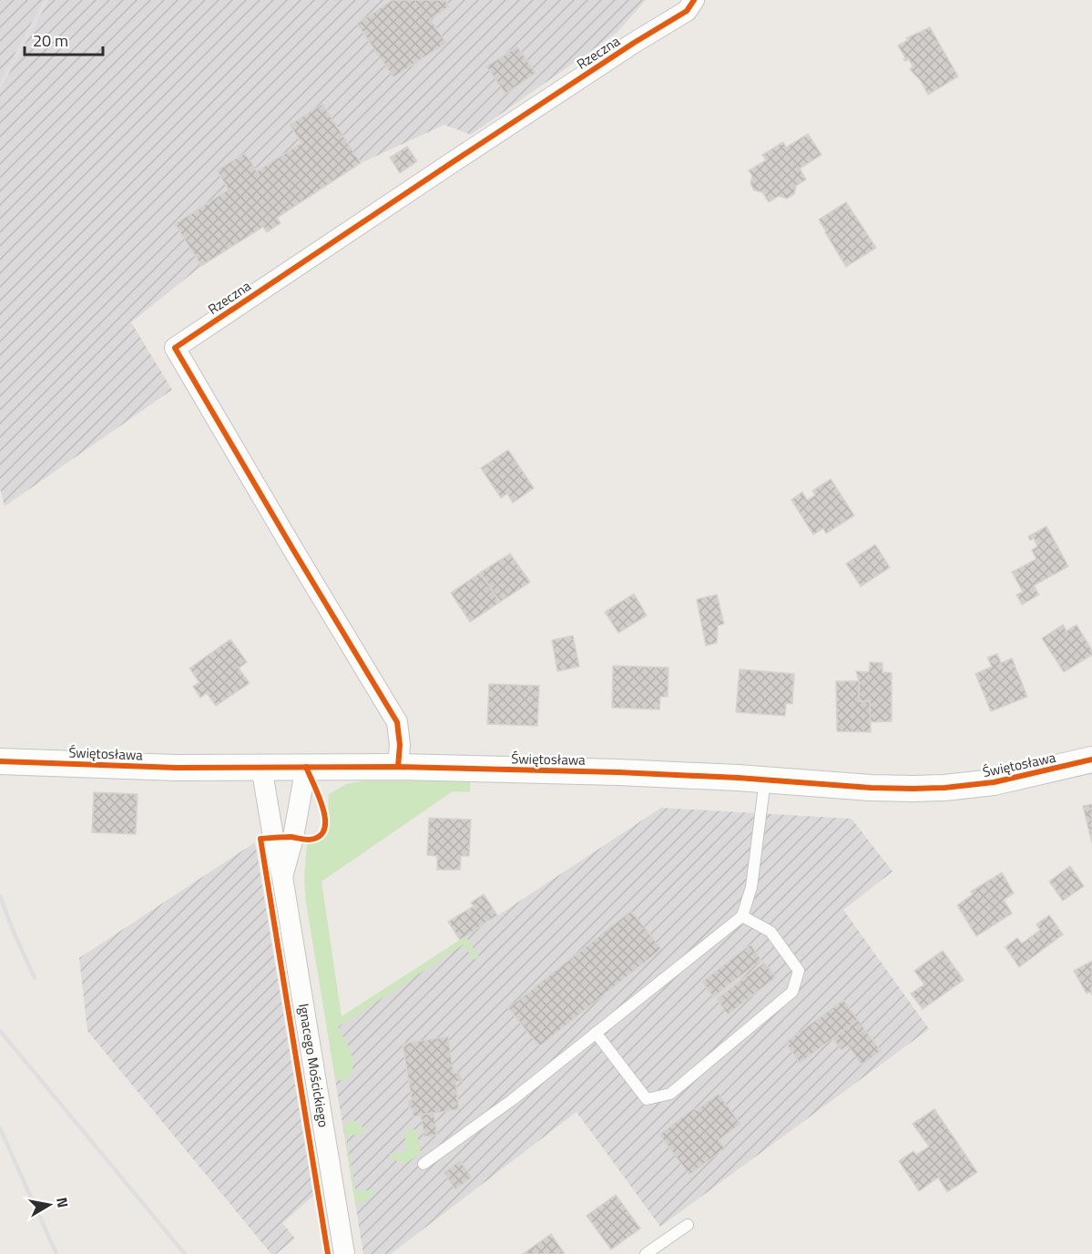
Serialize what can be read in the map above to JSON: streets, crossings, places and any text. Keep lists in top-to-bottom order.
{
  "streets": {
    "street": ["Rzeczna", "Świętosława", "Ignacego Mościckiego"]
  },
  "crossings": [
    ["Rzeczna", "Świętosława"],
    ["Świętosława", "Ignacego Mościckiego"]
  ],
  "scale_bar": "20 m",
  "north": "right"
}
